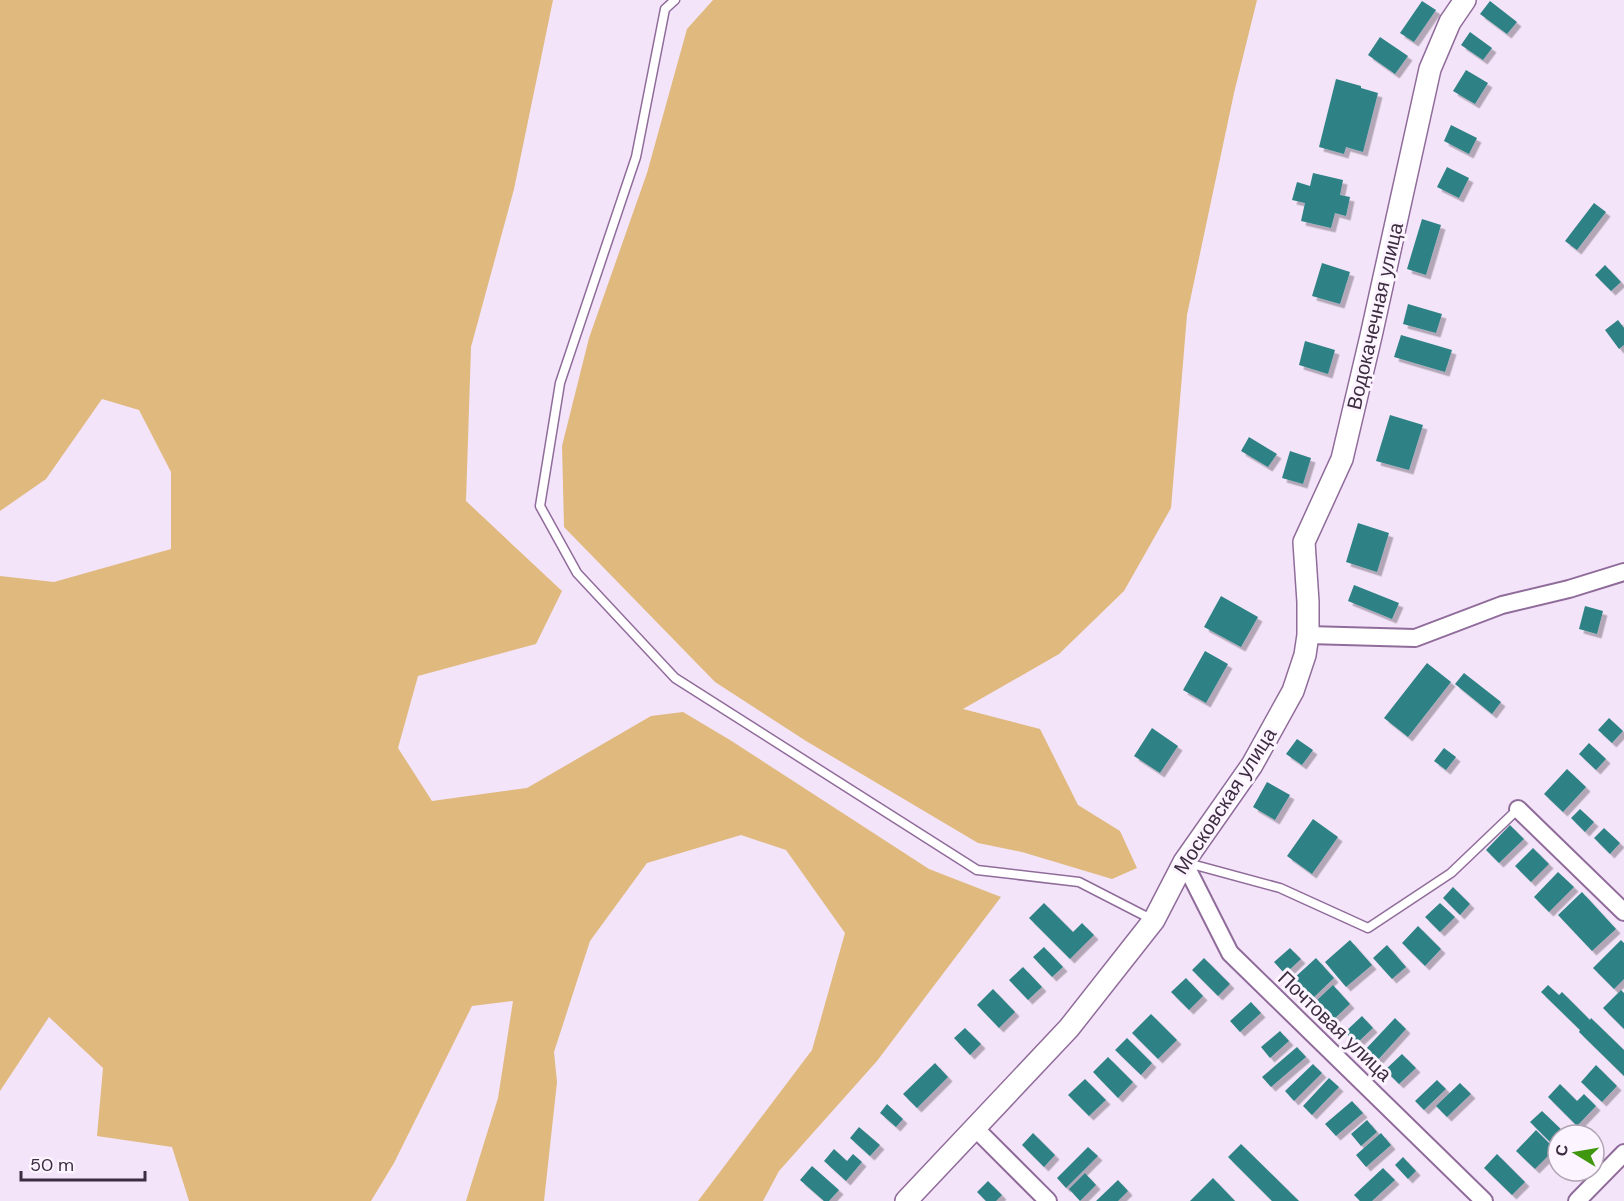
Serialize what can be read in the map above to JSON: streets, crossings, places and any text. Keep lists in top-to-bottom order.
{
  "streets": {
    "street": ["Водокачечная улица", "Московская улица", "Почтовая улица"]
  },
  "crossings": [
    ["Водокачечная улица", "Московская улица"],
    ["Московская улица", "Почтовая улица"]
  ],
  "scale_bar": "50 m",
  "north": "left"
}
